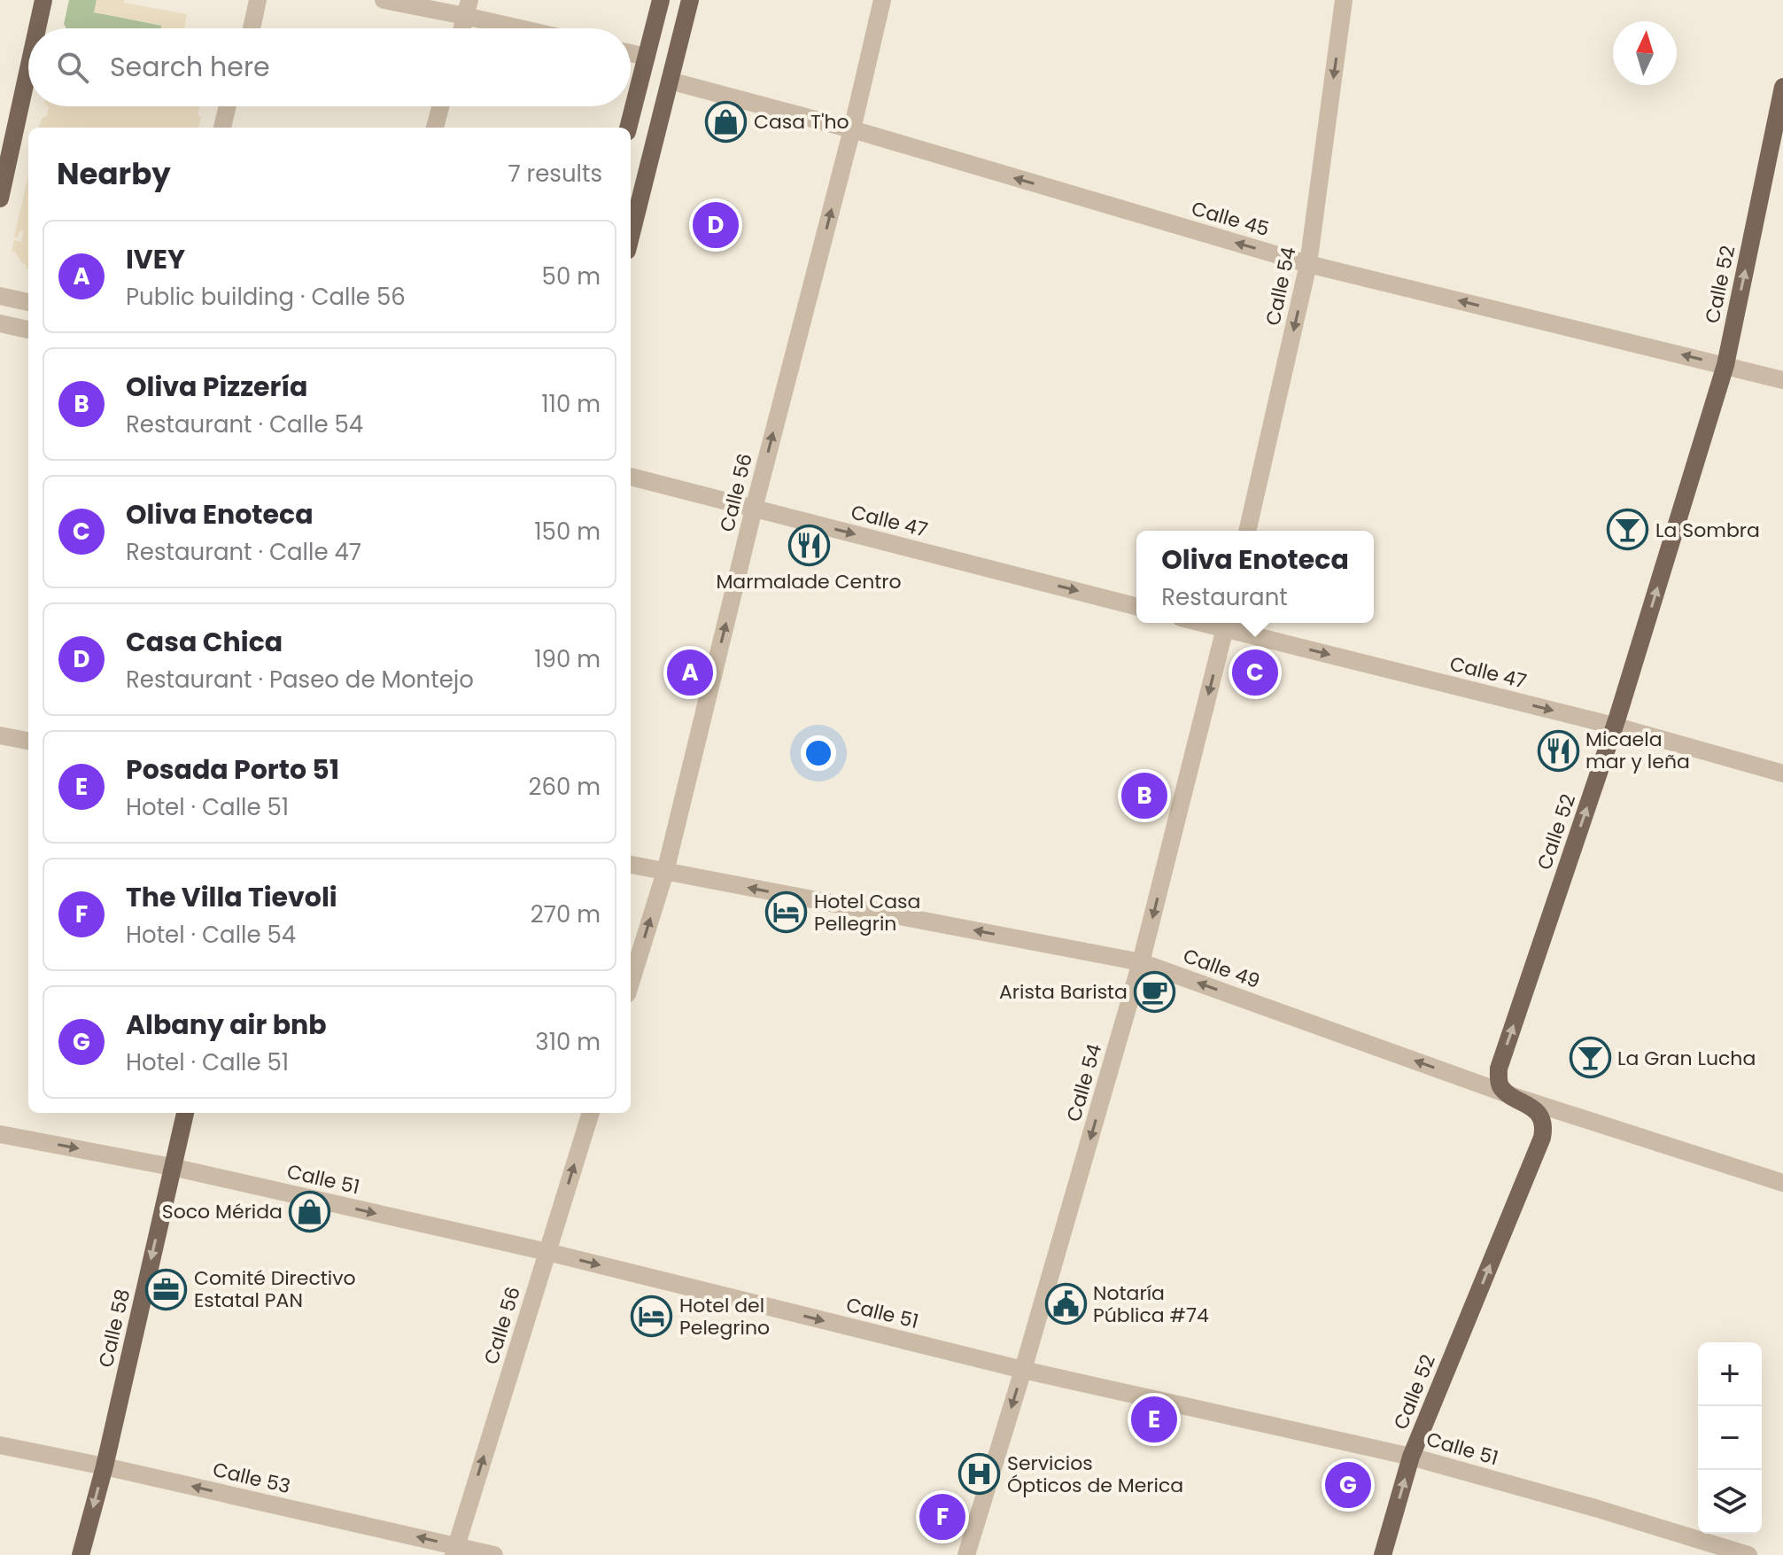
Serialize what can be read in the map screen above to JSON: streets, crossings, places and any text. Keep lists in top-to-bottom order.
{
  "streets": {
    "main road": ["Calle 52", "Calle 58"],
    "street": [
      "Calle 45",
      "Calle 54",
      "Calle 56",
      "Calle 47",
      "Calle 49",
      "Calle 51",
      "Calle 53"
    ]
  },
  "crossings": [
    ["Calle 45", "Calle 52"],
    ["Calle 45", "Calle 54"],
    ["Calle 45", "Calle 56"],
    ["Calle 52", "Calle 47"],
    ["Calle 52", "Calle 49"],
    ["Calle 52", "Calle 51"],
    ["Calle 54", "Calle 47"],
    ["Calle 54", "Calle 49"],
    ["Calle 54", "Calle 51"],
    ["Calle 56", "Calle 47"],
    ["Calle 56", "Calle 49"],
    ["Calle 56", "Calle 51"],
    ["Calle 56", "Calle 53"],
    ["Calle 51", "Calle 58"],
    ["Calle 58", "Calle 53"]
  ],
  "one_way": [
    "Calle 45",
    "Calle 52",
    "Calle 54",
    "Calle 56",
    "Calle 47",
    "Calle 49",
    "Calle 51",
    "Calle 58",
    "Calle 53"
  ],
  "places": {
    "shop": ["Casa T'ho", "Soco Mérida"],
    "bar": ["La Sombra", "La Gran Lucha"],
    "restaurant": ["Marmalade Centro", "Micaela mar y leña"],
    "hotel": ["Hotel Casa Pellegrin", "Hotel del Pelegrino"],
    "cafe": ["Arista Barista"],
    "office": ["Comité Directivo Estatal PAN"],
    "public building": ["Notaría Pública #74"],
    "hospital": ["Servicios Ópticos de Merica"]
  },
  "north": "top",
  "page": {
    "search": "Search here",
    "heading": ["Nearby", "7 results"],
    "pins": [
      "D",
      "A",
      "C",
      "B",
      "E",
      "G",
      "F"
    ],
    "list": [
      {
        "mark": "A",
        "name": "IVEY",
        "note": "Public building · Calle 56",
        "value": "50 m"
      },
      {
        "mark": "B",
        "name": "Oliva Pizzería",
        "note": "Restaurant · Calle 54",
        "value": "110 m"
      },
      {
        "mark": "C",
        "name": "Oliva Enoteca",
        "note": "Restaurant · Calle 47",
        "value": "150 m"
      },
      {
        "mark": "D",
        "name": "Casa Chica",
        "note": "Restaurant · Paseo de Montejo",
        "value": "190 m"
      },
      {
        "mark": "E",
        "name": "Posada Porto 51",
        "note": "Hotel · Calle 51",
        "value": "260 m"
      },
      {
        "mark": "F",
        "name": "The Villa Tievoli",
        "note": "Hotel · Calle 54",
        "value": "270 m"
      },
      {
        "mark": "G",
        "name": "Albany air bnb",
        "note": "Hotel · Calle 51",
        "value": "310 m"
      }
    ],
    "popup": ["Oliva Enoteca", "Restaurant"],
    "map_buttons": ["+", "−"]
  }
}
